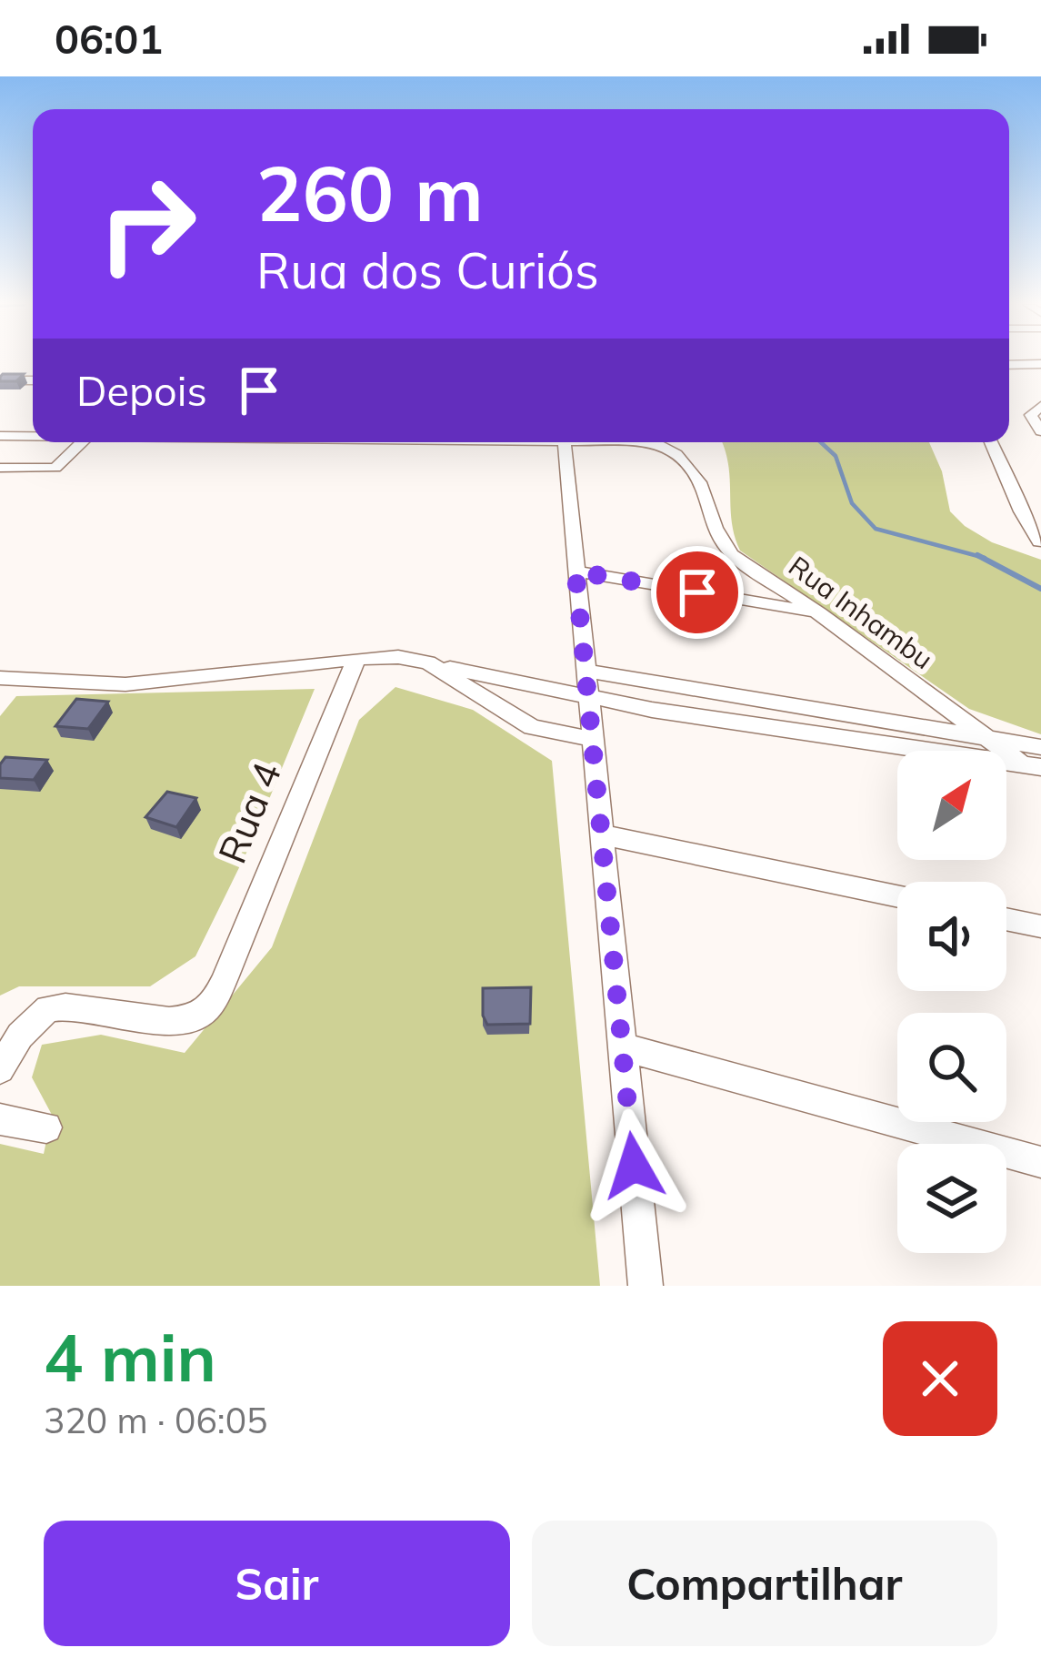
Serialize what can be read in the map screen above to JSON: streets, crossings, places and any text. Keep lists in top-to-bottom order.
{
  "streets": {
    "street": ["Rua Inhambu", "Rua 4"]
  },
  "north": "top right",
  "page": {
    "status": "06:01",
    "turn": ["260 m", "Rua dos Curiós"],
    "then": "Depois",
    "heading": ["4 min", "320 m · 06:05"],
    "buttons": ["Sair", "Compartilhar"]
  }
}
